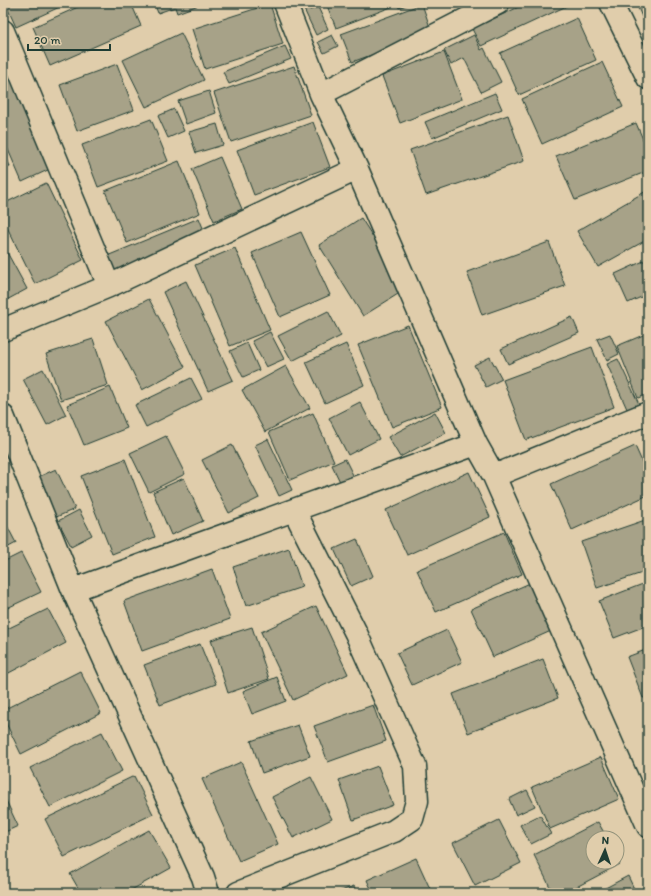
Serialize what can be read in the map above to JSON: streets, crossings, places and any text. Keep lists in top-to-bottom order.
{
  "scale_bar": "20 m",
  "north": "top"
}
